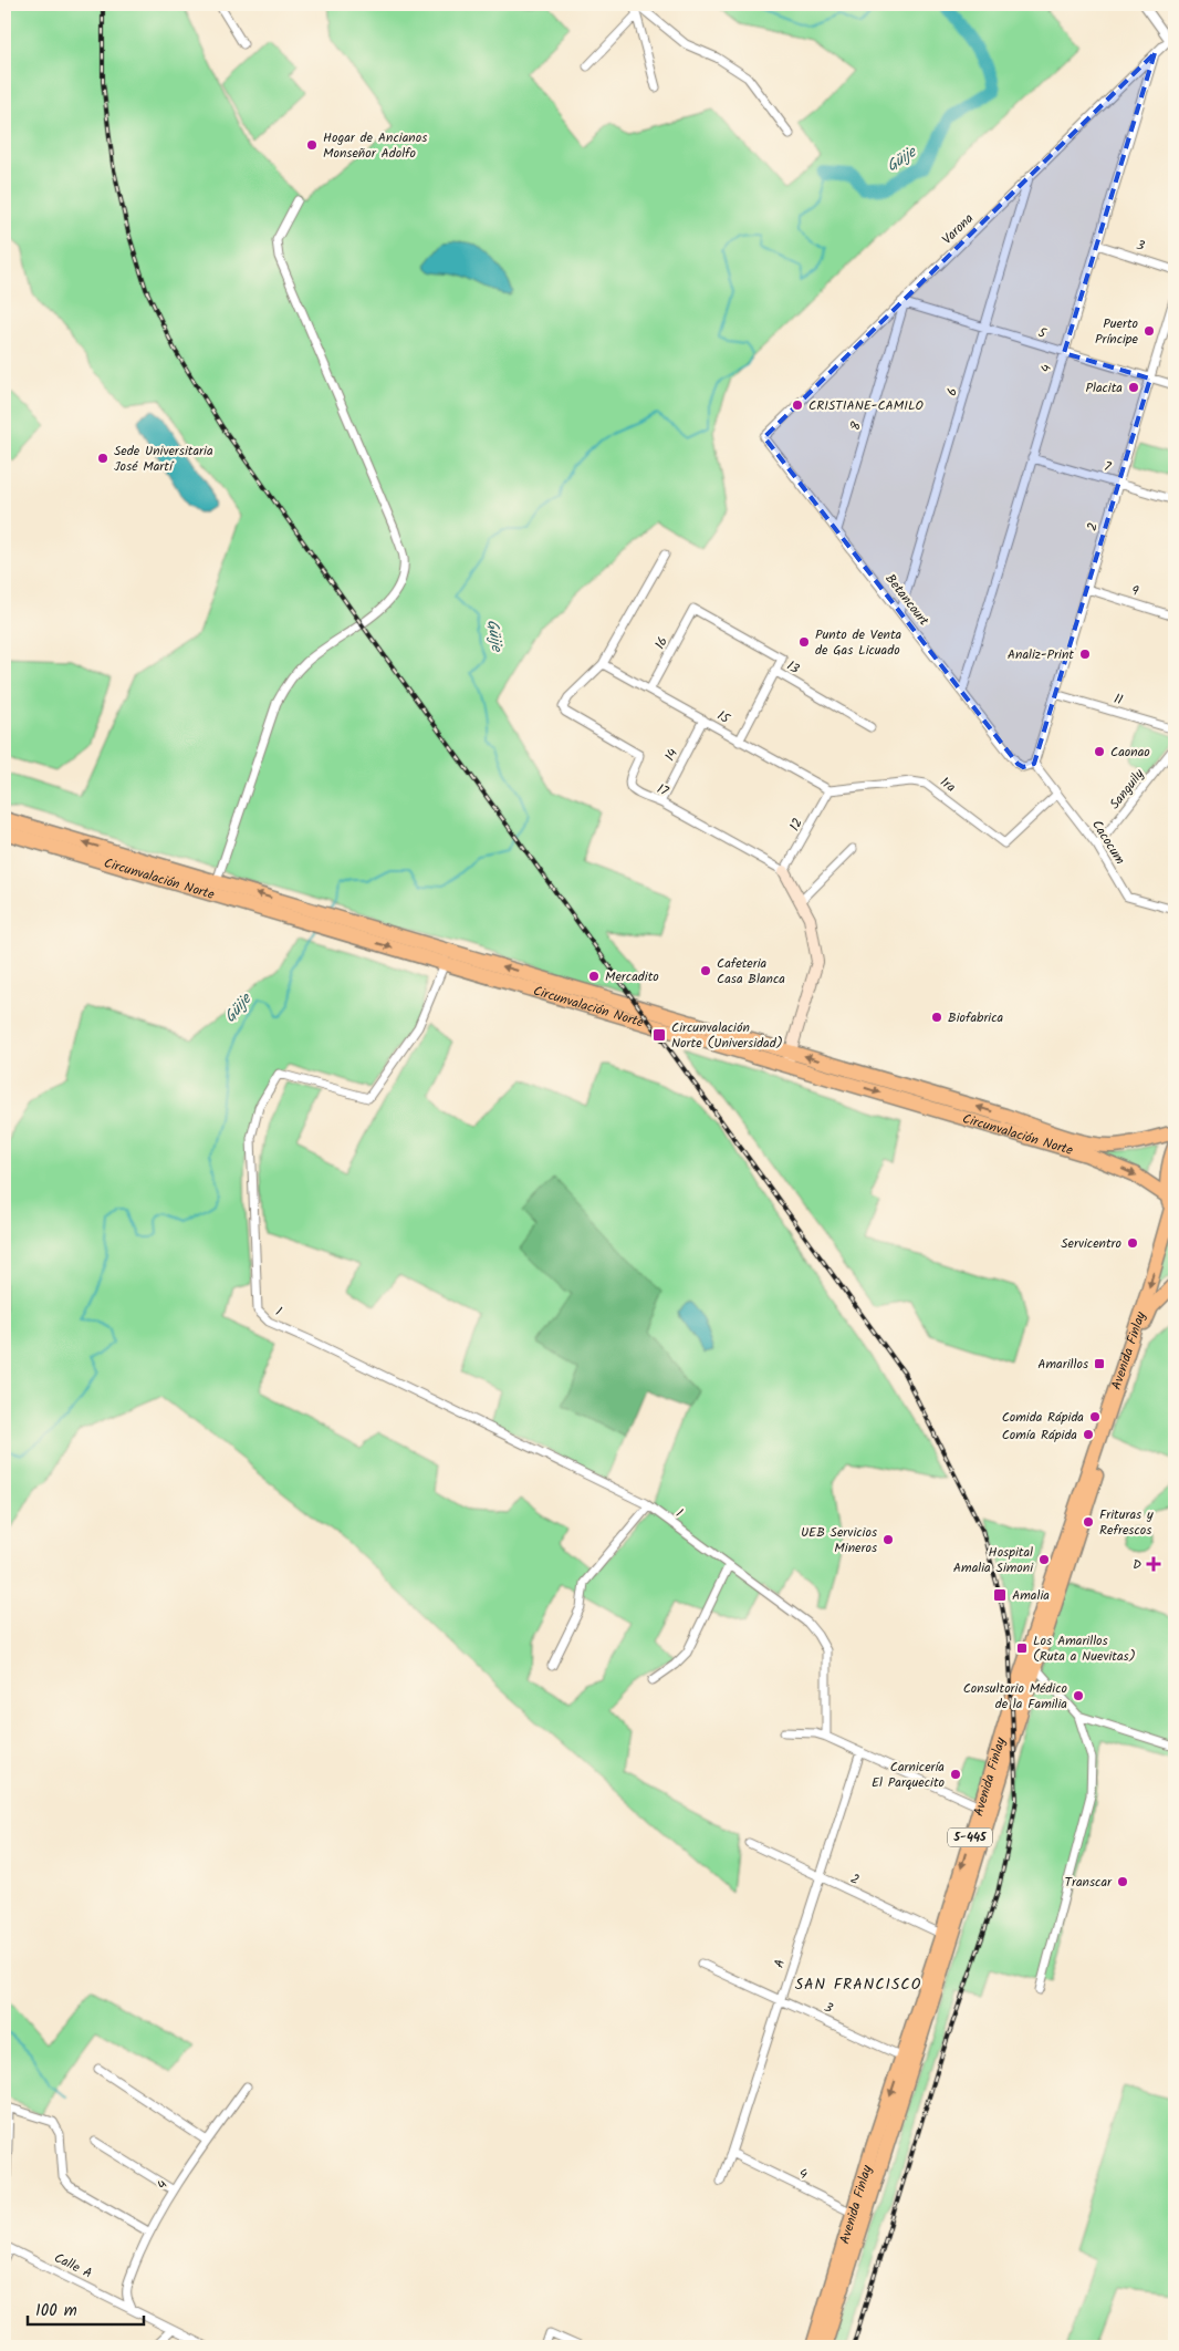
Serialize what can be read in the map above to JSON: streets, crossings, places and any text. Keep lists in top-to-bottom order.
{
  "streets": {
    "highway": ["Circunvalación Norte", "Avenida Finlay", "5-445"],
    "street": [
      "Varona",
      "3",
      "5",
      "4",
      "6",
      "8",
      "7",
      "2",
      "9",
      "Betancourt",
      "16",
      "13",
      "11",
      "15",
      "14",
      "1ra",
      "Sanguily",
      "17",
      "12",
      "Cacocum",
      "1",
      "A",
      "Calle A"
    ]
  },
  "crossings": [
    ["Varona", "5"],
    ["Varona", "4"],
    ["Varona", "6"],
    ["Varona", "8"],
    ["Varona", "Betancourt"],
    ["3", "4"],
    ["3", "Avenida Finlay"],
    ["3", "A"],
    ["5", "4"],
    ["5", "6"],
    ["5", "8"],
    ["5", "2"],
    ["4", "7"],
    ["4", "Betancourt"],
    ["4", "Avenida Finlay"],
    ["4", "A"],
    ["4", "Calle A"],
    ["6", "Betancourt"],
    ["8", "Betancourt"],
    ["7", "2"],
    ["2", "9"],
    ["2", "Betancourt"],
    ["2", "11"],
    ["2", "Cacocum"],
    ["2", "Avenida Finlay"],
    ["2", "A"],
    ["Betancourt", "Cacocum"],
    ["16", "13"],
    ["16", "15"],
    ["15", "14"],
    ["15", "1ra"],
    ["15", "17"],
    ["15", "12"],
    ["14", "17"],
    ["1ra", "12"],
    ["1ra", "Cacocum"],
    ["Sanguily", "Cacocum"],
    ["17", "12"],
    ["Circunvalación Norte", "1"],
    ["Circunvalación Norte", "Avenida Finlay"],
    ["Circunvalación Norte", "5-445"],
    ["Avenida Finlay", "5-445"]
  ],
  "districts": ["SAN FRANCISCO"],
  "water": ["Güije"],
  "places": {
    "other": [
      "Hogar de Ancianos Monseñor Adolfo",
      "Puerto Príncipe",
      "Placita",
      "CRISTIANE-CAMILO",
      "Sede Universitaria José Martí",
      "Punto de Venta de Gas Licuado",
      "Analiz-Print",
      "Caonao",
      "Cafeteria Casa Blanca",
      "Mercadito",
      "Biofabrica",
      "Servicentro",
      "Comida Rápida",
      "Comía Rápida",
      "Frituras y Refrescos",
      "UEB Servicios Mineros",
      "Hospital Amalia Simoni",
      "Consultorio Médico de la Familia",
      "Carnicería El Parquecito",
      "Transcar"
    ],
    "transit": [
      "Circunvalación Norte (Universidad)",
      "Amarillos",
      "Amalia",
      "Los Amarillos (Ruta a Nuevitas)"
    ],
    "health": ["D"]
  },
  "scale_bar": "100 m"
}
